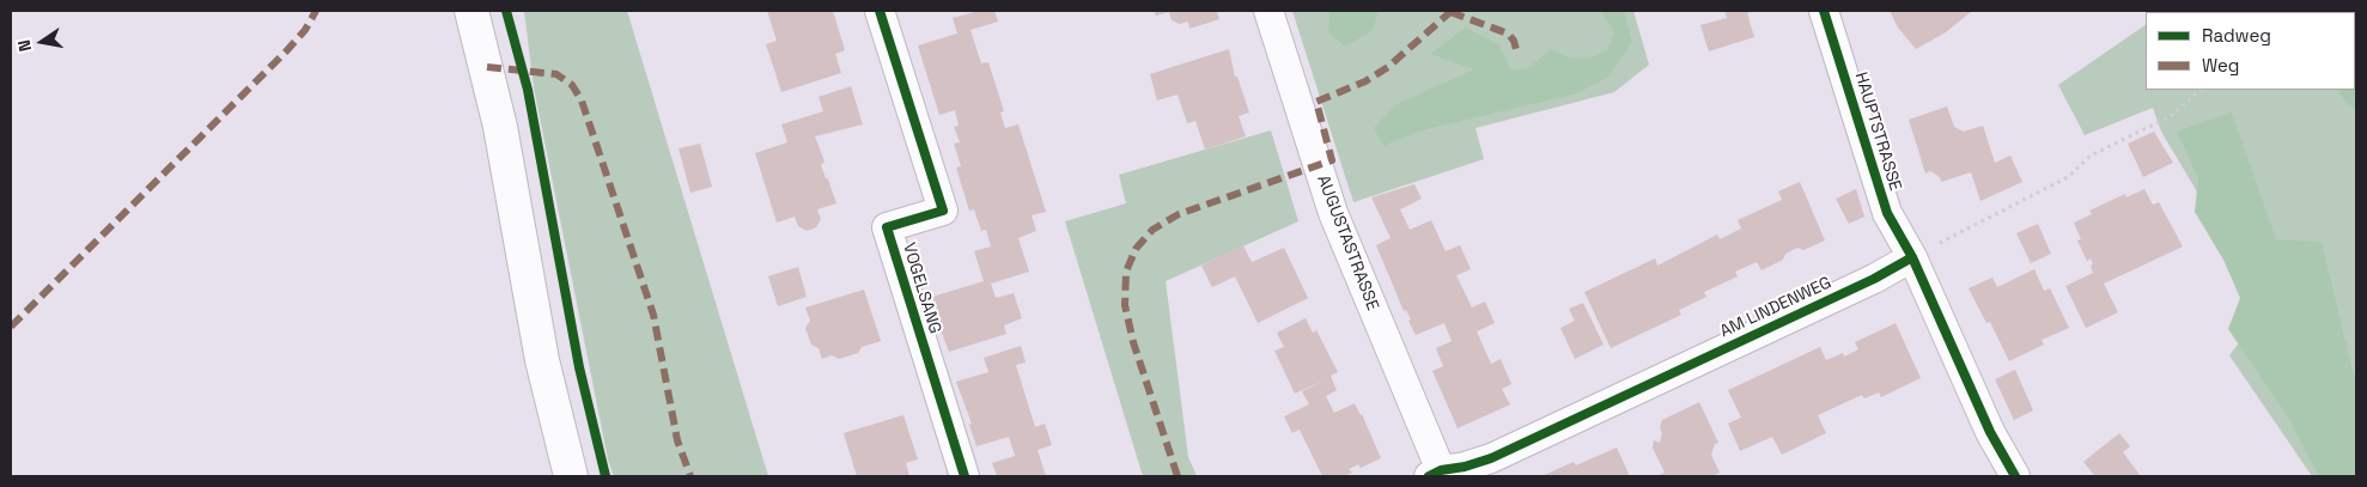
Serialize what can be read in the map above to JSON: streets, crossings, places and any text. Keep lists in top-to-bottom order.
{
  "streets": {
    "street": [
      "HAUPTSTRASSE",
      "AUGUSTASTRASSE",
      "VOGELSANG",
      "AM LINDENWEG"
    ]
  },
  "crossings": [
    ["HAUPTSTRASSE", "AM LINDENWEG"],
    ["AUGUSTASTRASSE", "AM LINDENWEG"]
  ],
  "legend": ["Radweg", "Weg"],
  "north": "left"
}
